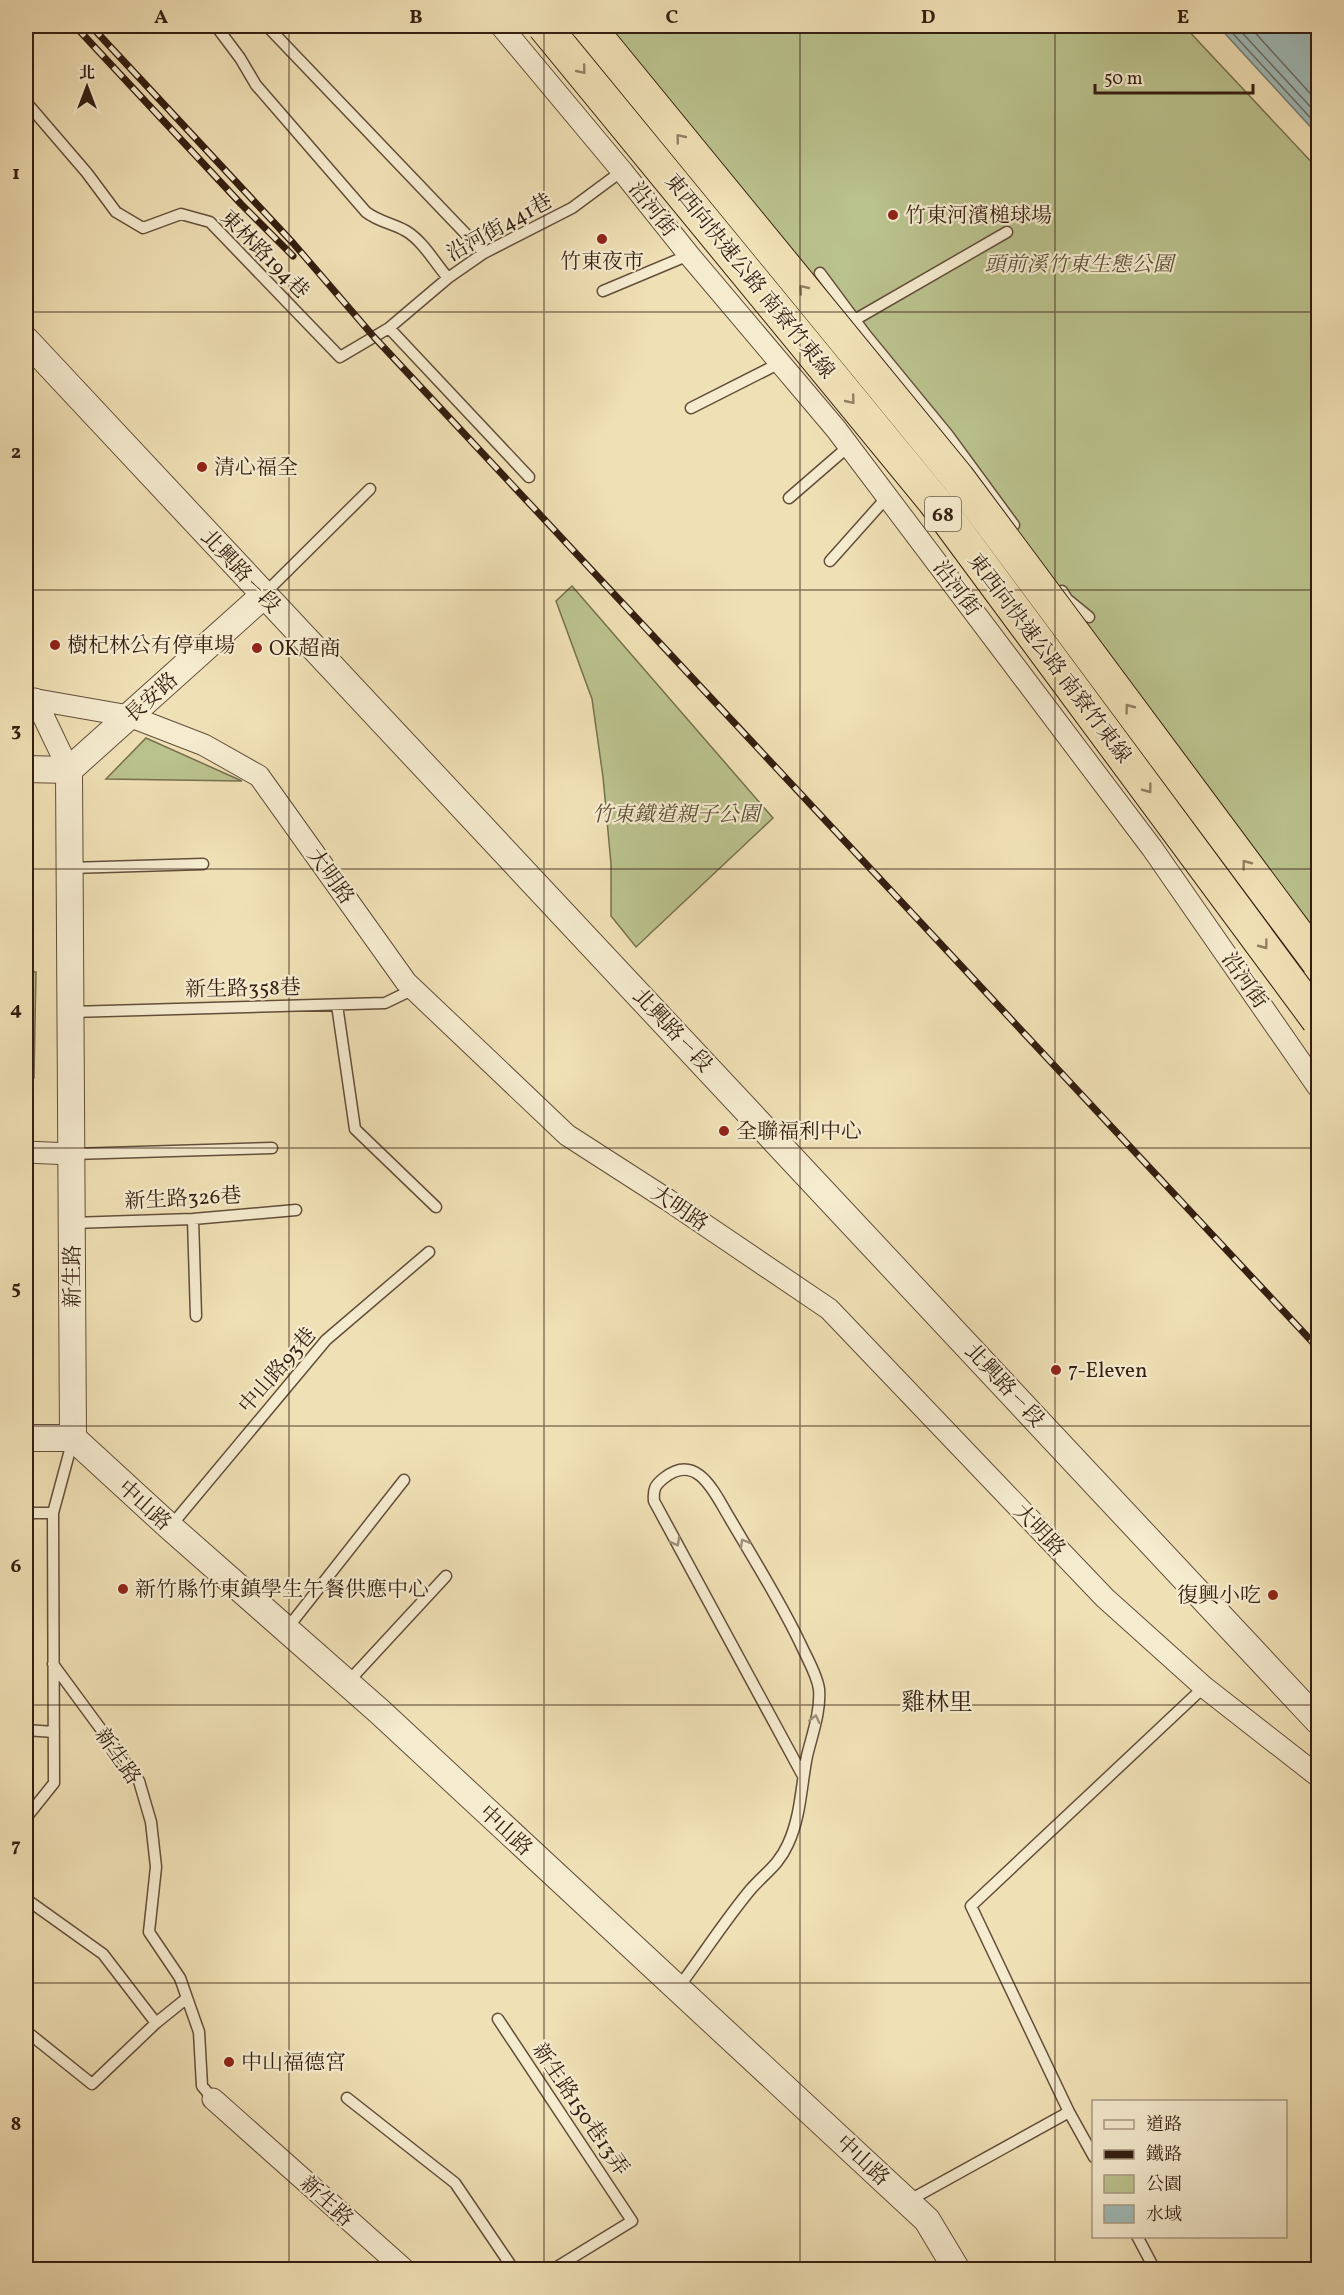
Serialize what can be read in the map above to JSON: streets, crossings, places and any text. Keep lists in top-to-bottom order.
{
  "streets": {
    "highway": ["東西向快速公路 南寮竹東線", "68"],
    "street": [
      "沿河街",
      "北興路ㄧ段",
      "長安路",
      "大明路",
      "新生路",
      "中山路"
    ],
    "lane": [
      "沿河街441巷",
      "東林路194巷",
      "新生路358巷",
      "新生路326巷",
      "中山路93巷",
      "新生路150巷13弄"
    ]
  },
  "crossings": [
    ["沿河街", "沿河街441巷"],
    ["沿河街441巷", "東林路194巷"],
    ["北興路ㄧ段", "長安路"],
    ["長安路", "大明路"],
    ["長安路", "新生路"],
    ["大明路", "新生路358巷"],
    ["大明路", "新生路"],
    ["新生路358巷", "新生路"],
    ["新生路326巷", "新生路"],
    ["新生路", "中山路"],
    ["中山路93巷", "中山路"]
  ],
  "districts": ["雞林里"],
  "parks": ["頭前溪竹東生態公園", "竹東鐵道親子公園"],
  "places": [
    "竹東河濱槌球場",
    "竹東夜市",
    "清心福全",
    "樹杞林公有停車場",
    "OK超商",
    "全聯福利中心",
    "7-Eleven",
    "新竹縣竹東鎮學生午餐供應中心",
    "復興小吃",
    "中山福德宮"
  ],
  "legend": [
    "道路",
    "鐵路",
    "公園",
    "水域"
  ],
  "scale_bar": "50 m",
  "north": "top",
  "grid": {
    "columns": [
      "A",
      "B",
      "C",
      "D",
      "E"
    ],
    "rows": [
      "1",
      "2",
      "3",
      "4",
      "5",
      "6",
      "7",
      "8"
    ]
  }
}
